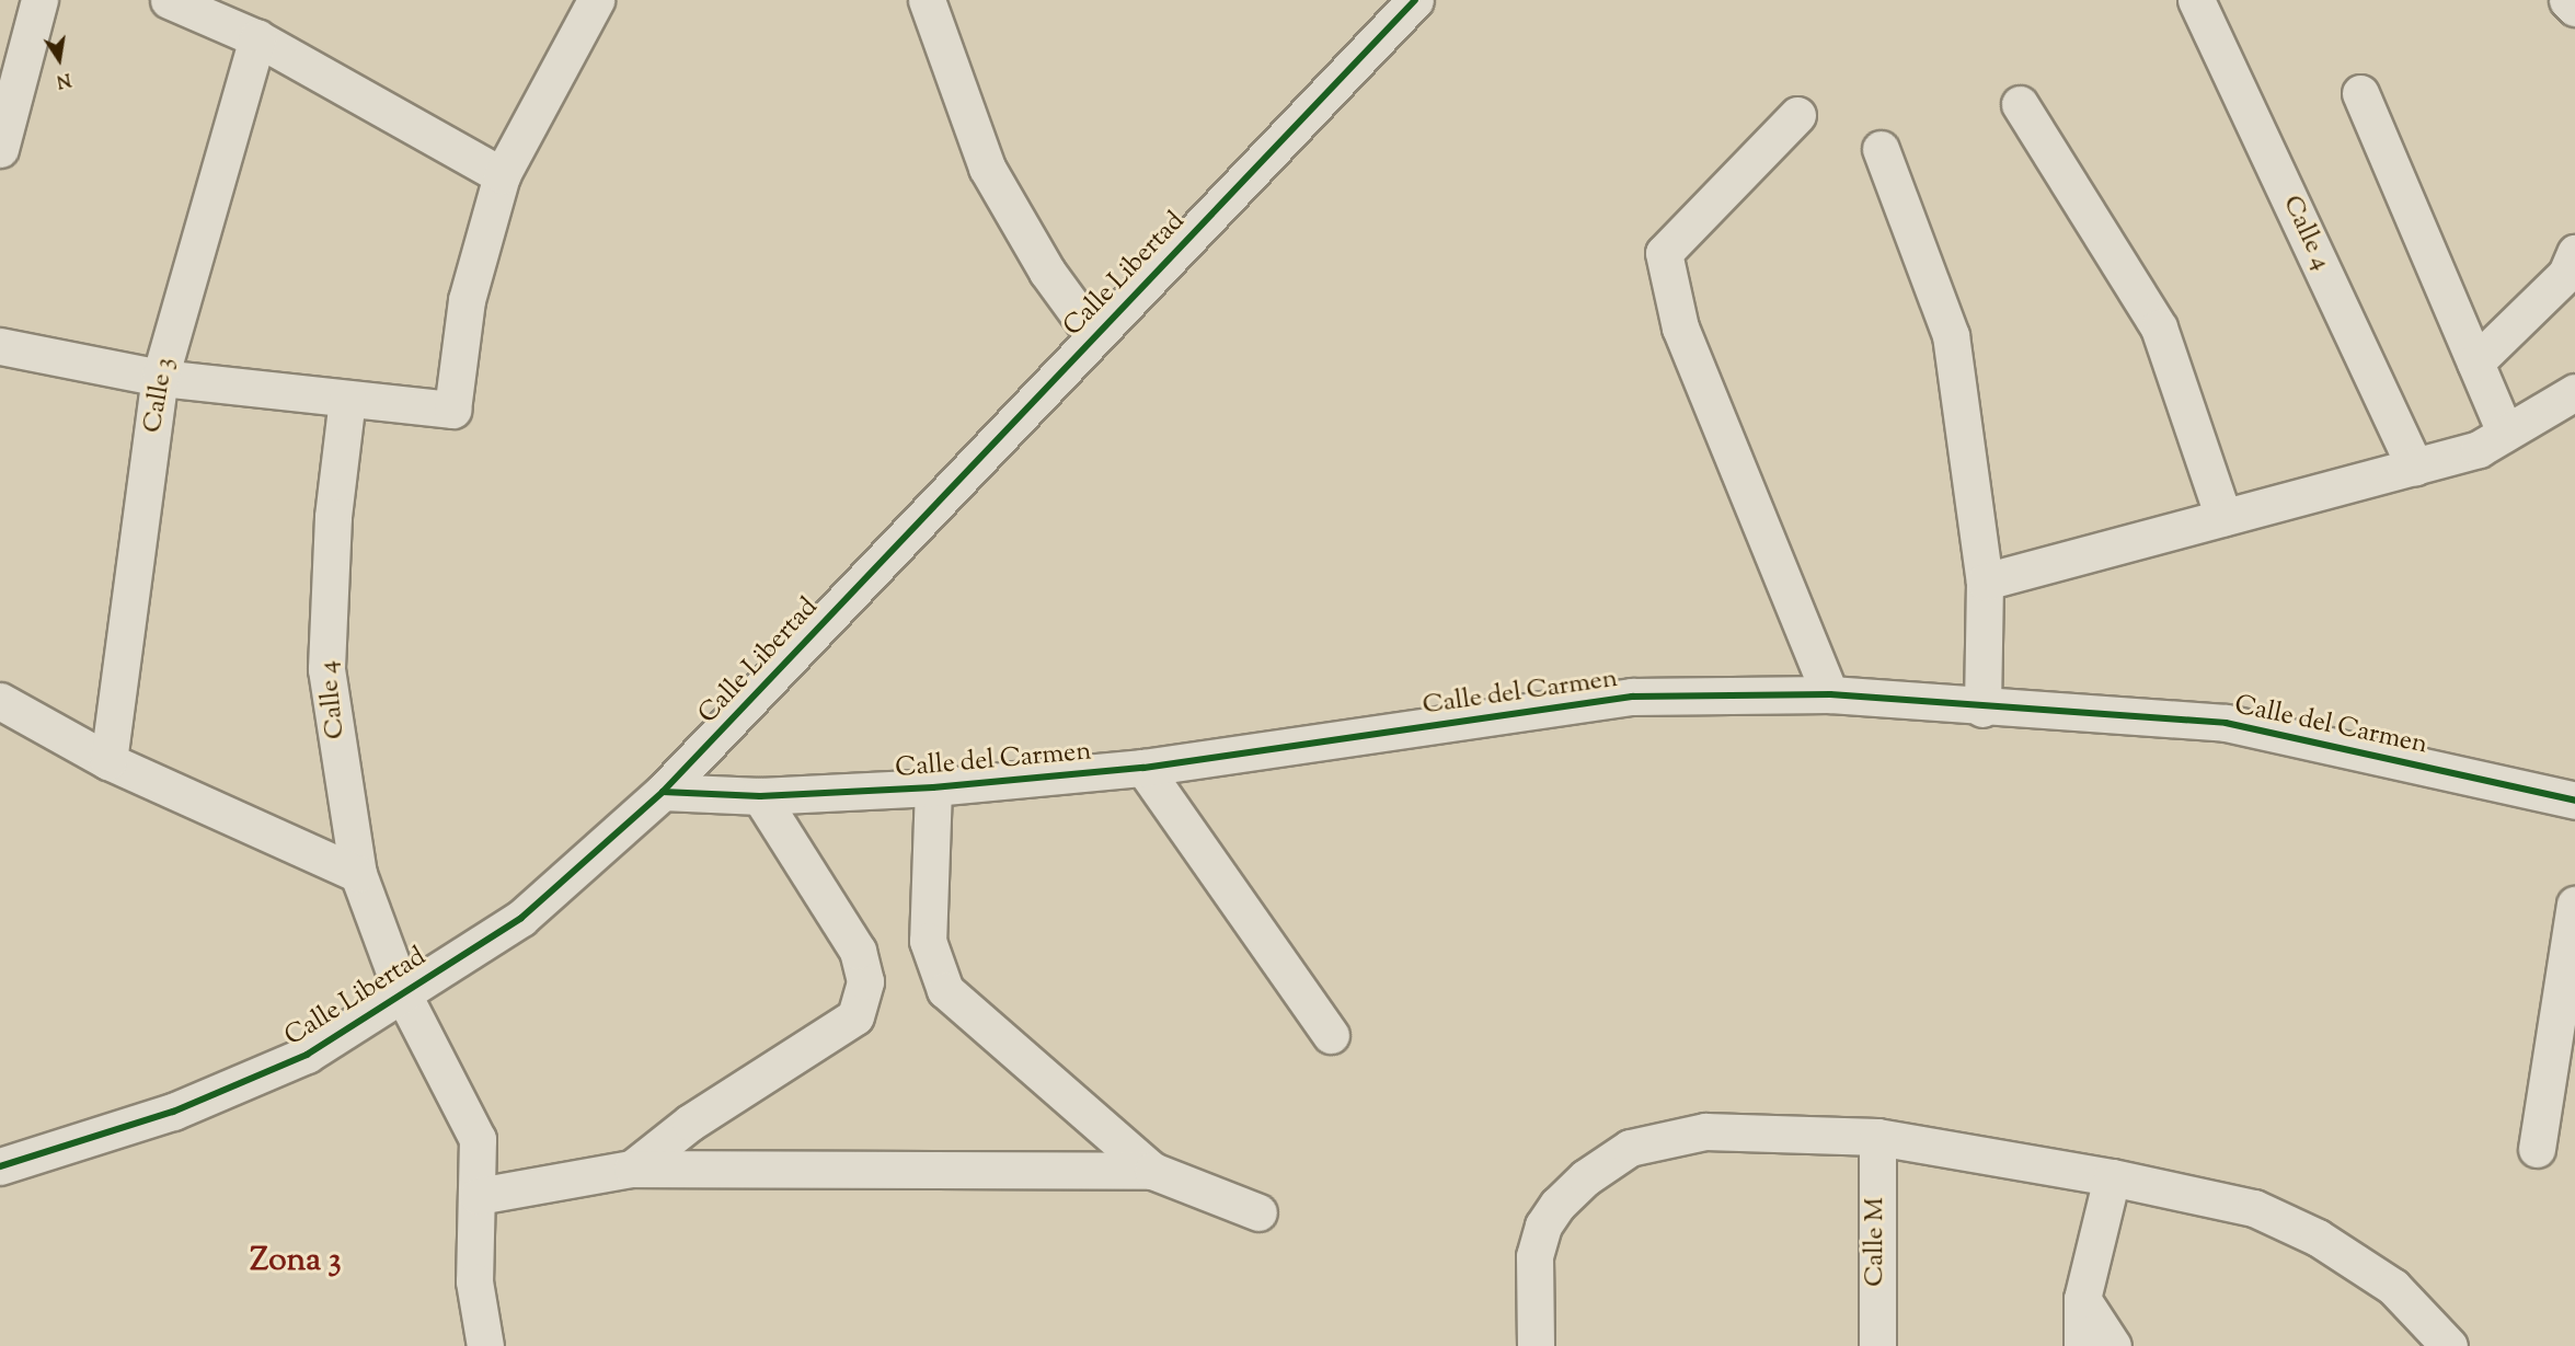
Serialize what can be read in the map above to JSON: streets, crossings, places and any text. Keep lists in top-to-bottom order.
{
  "streets": {
    "street": [
      "Calle 4",
      "Calle Libertad",
      "Calle 3",
      "Calle del Carmen",
      "Calle M"
    ]
  },
  "crossings": [
    ["Calle 4", "Calle Libertad"],
    ["Calle Libertad", "Calle del Carmen"]
  ],
  "districts": ["Zona 3"],
  "north": "bottom"
}
